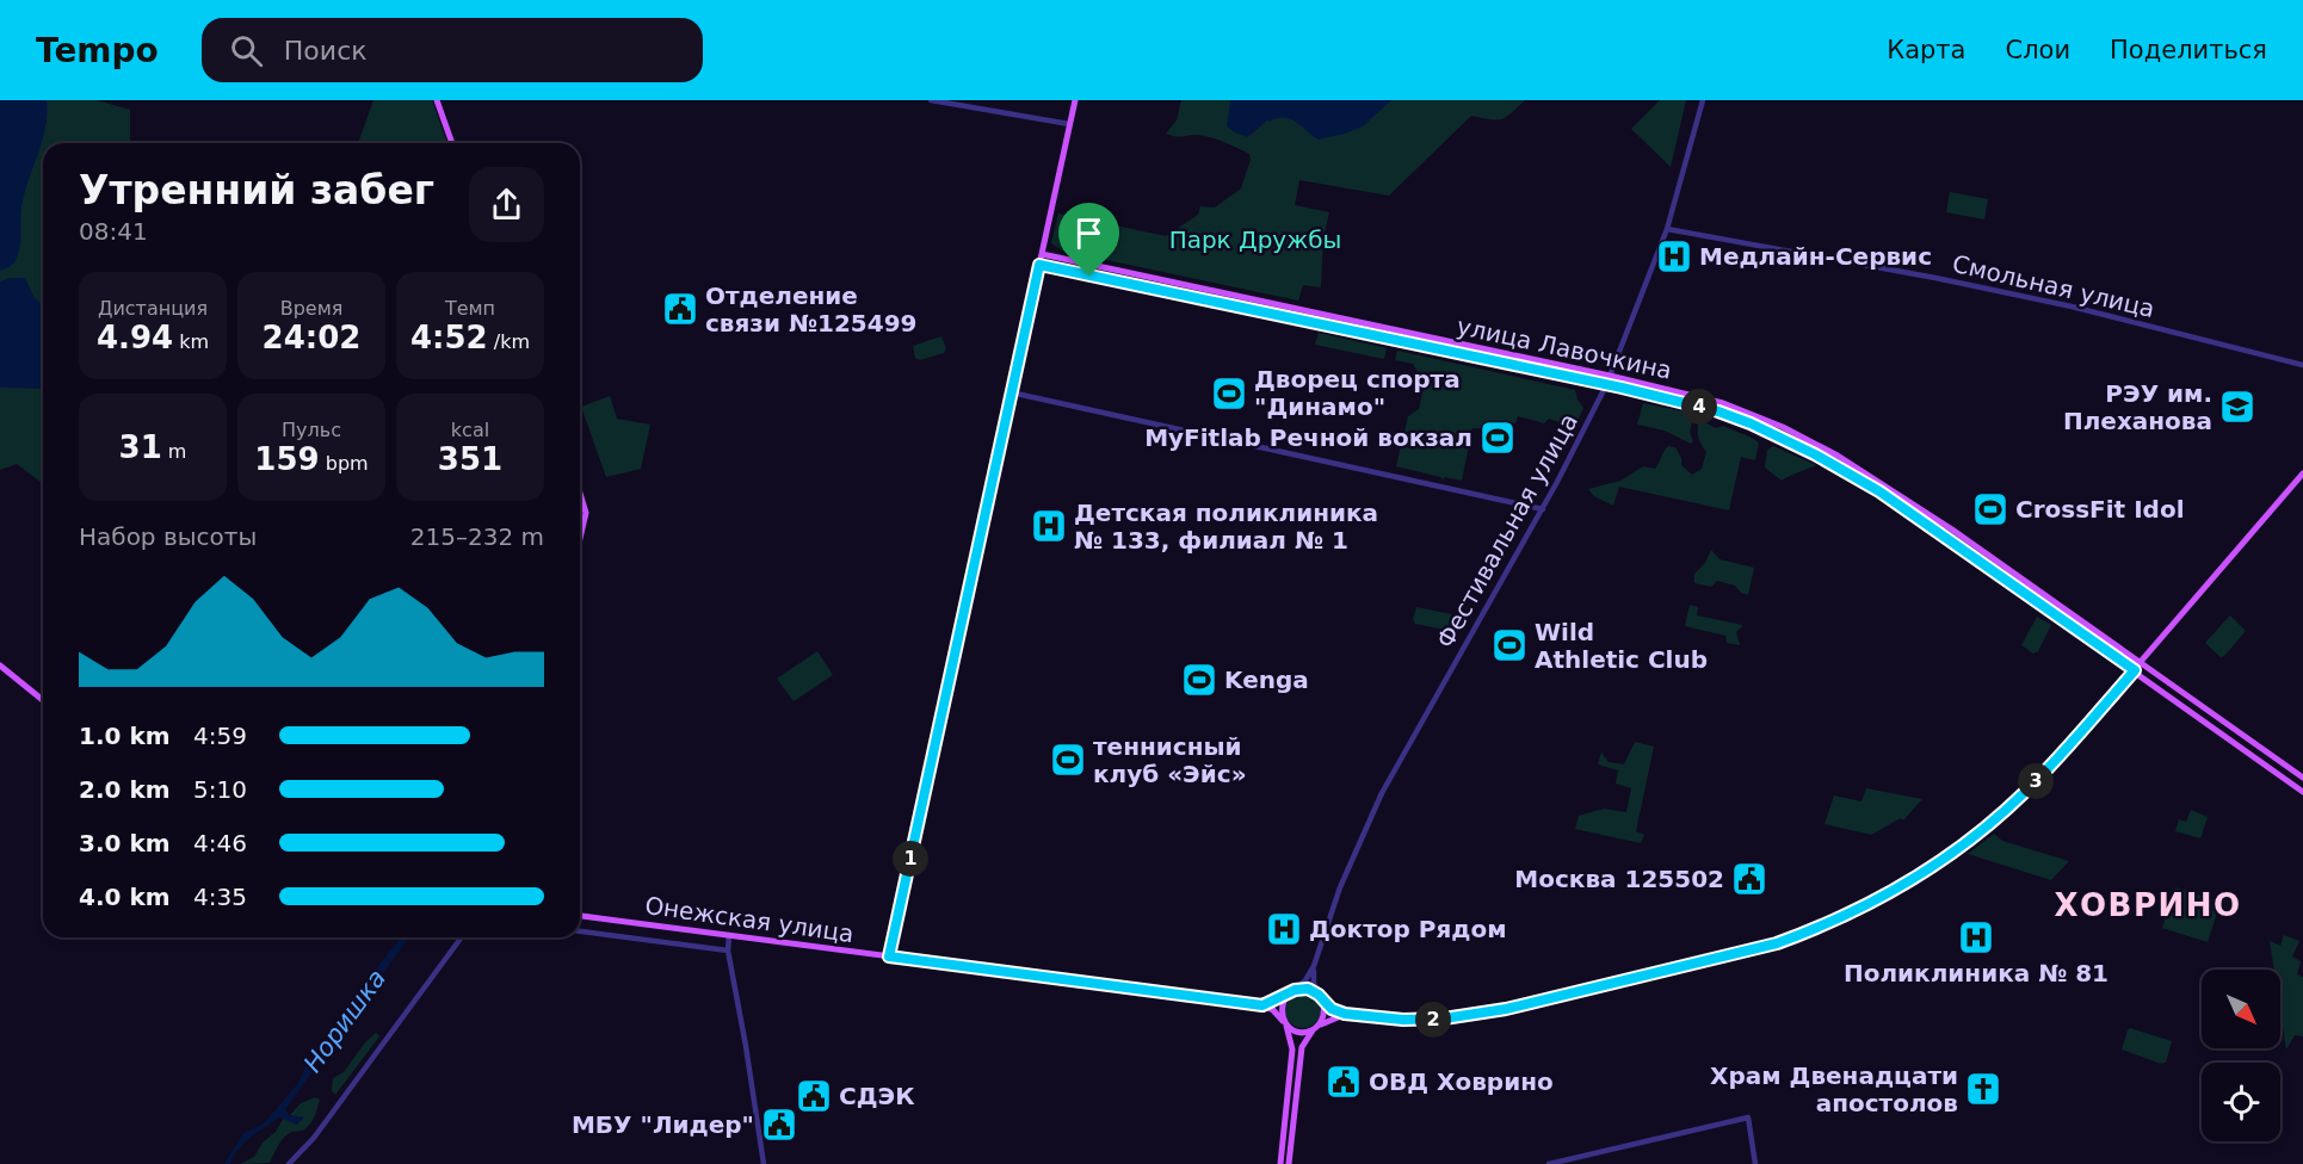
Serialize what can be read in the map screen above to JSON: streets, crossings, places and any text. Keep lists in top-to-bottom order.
{
  "streets": {
    "main road": ["улица Лавочкина", "Онежская улица"],
    "street": ["Смольная улица", "Фестивальная улица"]
  },
  "crossings": [
    ["Смольная улица", "Фестивальная улица"],
    ["улица Лавочкина", "Фестивальная улица"],
    ["Фестивальная улица", "Онежская улица"]
  ],
  "districts": ["ХОВРИНО"],
  "water": ["Норишка"],
  "parks": ["Парк Дружбы"],
  "places": {
    "hospital": [
      "Медлайн-Сервис",
      "Детская поликлиника № 133, филиал № 1",
      "Доктор Рядом",
      "Поликлиника № 81"
    ],
    "public building": [
      "Отделение связи №125499",
      "Москва 125502",
      "ОВД Ховрино",
      "СДЭК",
      "МБУ \"Лидер\""
    ],
    "sports": [
      "Дворец спорта \"Динамо\"",
      "MyFitlab Речной вокзал",
      "CrossFit Idol",
      "Wild Athletic Club",
      "Kenga",
      "теннисный клуб «Эйс»"
    ],
    "school or university": ["РЭУ им. Плеханова"],
    "church": ["Храм Двенадцати апостолов"]
  },
  "north": "bottom right",
  "page": {
    "header": "Tempo",
    "search": "Поиск",
    "nav": ["Карта", "Слои", "Поделиться"],
    "heading": ["Утренний забег", "08:41"],
    "stats": [
      ["Дистанция", "4.94 km"],
      ["Время", "24:02"],
      ["Темп", "4:52 /km"],
      ["31 m"],
      ["Пульс", "159 bpm"],
      ["kcal", "351"]
    ],
    "pins": [
      "4",
      "3",
      "1",
      "2"
    ],
    "chart": ["Набор высоты", "215–232 m"],
    "list": [
      {
        "name": "1.0 km",
        "note": "4:59"
      },
      {
        "name": "2.0 km",
        "note": "5:10"
      },
      {
        "name": "3.0 km",
        "note": "4:46"
      },
      {
        "name": "4.0 km",
        "note": "4:35"
      }
    ]
  }
}
